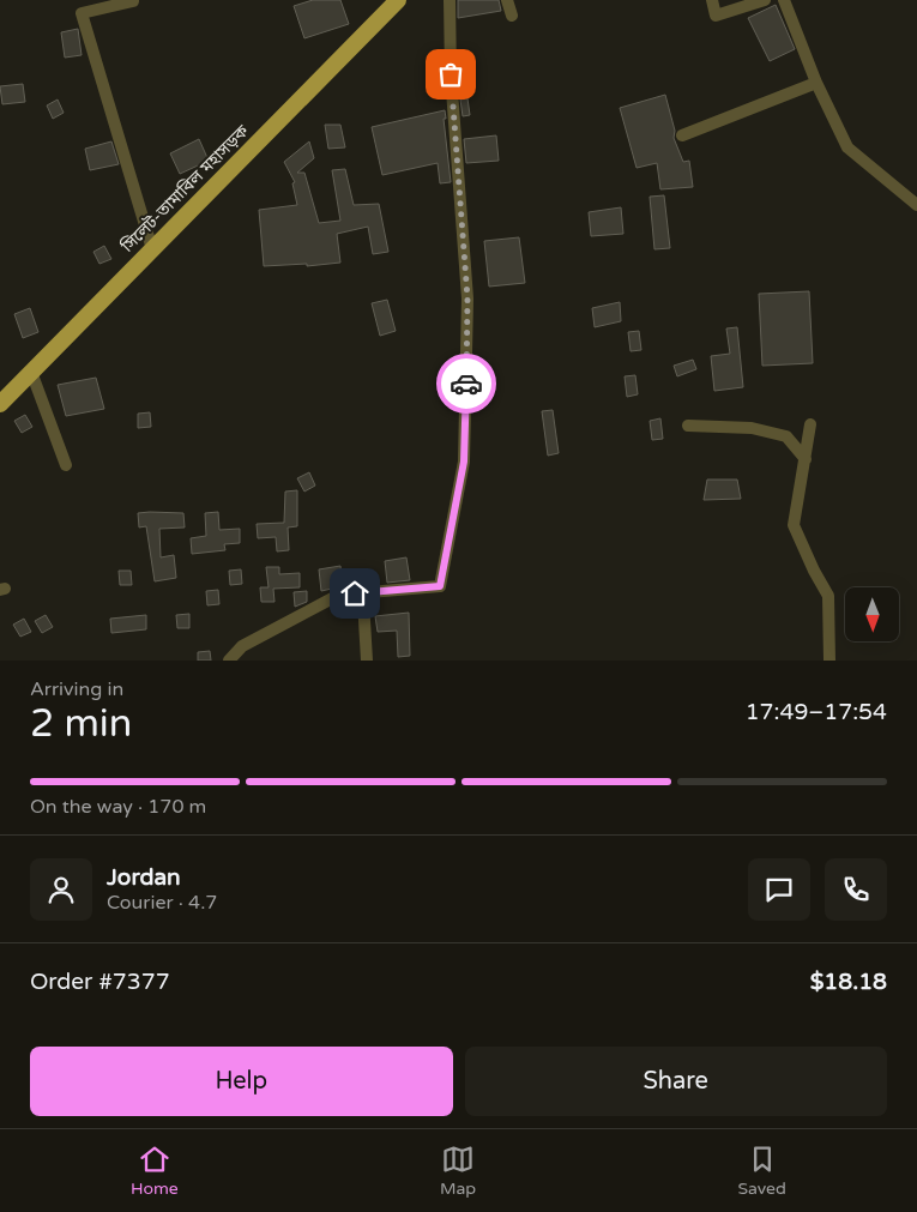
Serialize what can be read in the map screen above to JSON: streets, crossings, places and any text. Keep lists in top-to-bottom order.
{
  "streets": {
    "highway": ["সিলেট-তামাবিল মহাসড়ক"]
  },
  "north": "bottom",
  "page": {
    "heading": ["2 min", "Arriving in", "17:49–17:54"],
    "panel": [
      "Jordan",
      "Courier · 4.7",
      "Order #7377",
      "$18.18"
    ],
    "bar": "On the way · 170 m",
    "buttons": ["Help", "Share"],
    "tabs": ["Home", "Map", "Saved"]
  }
}
